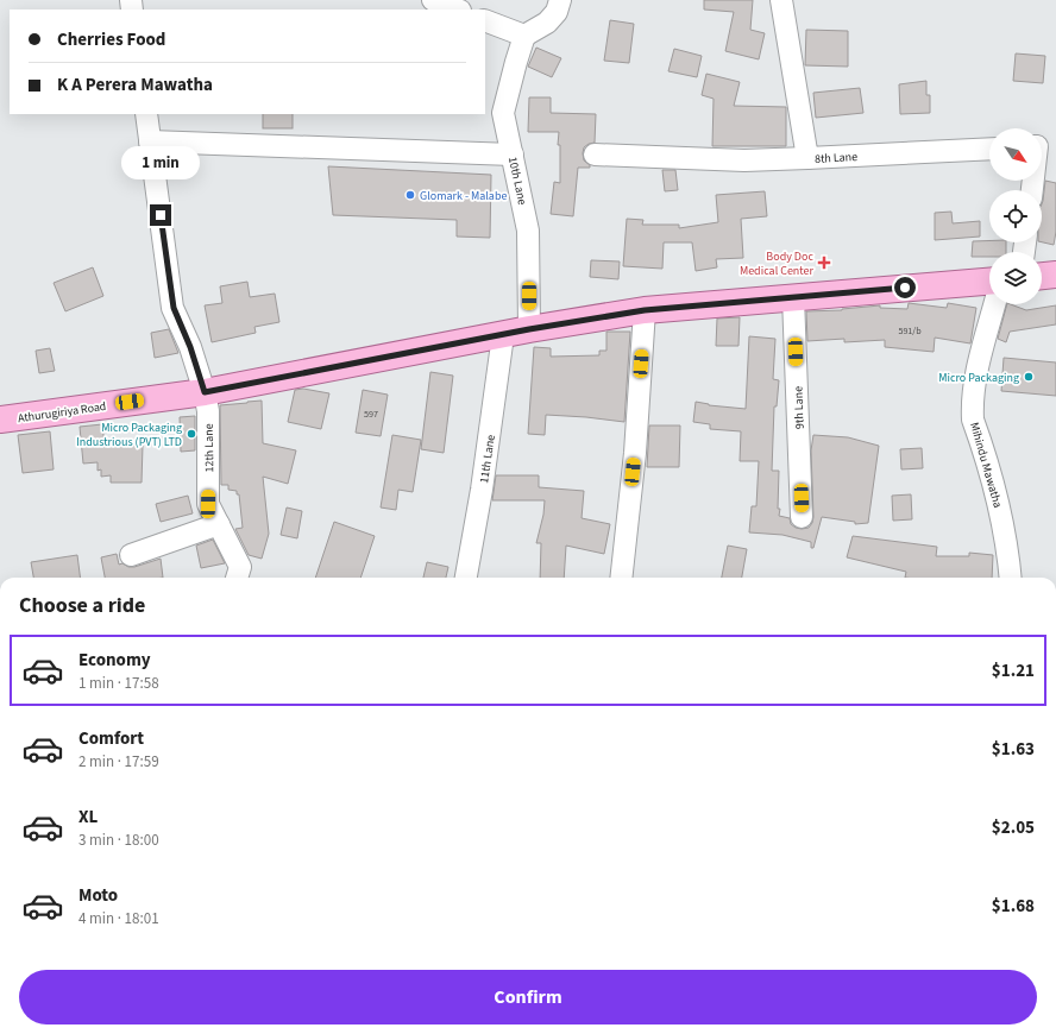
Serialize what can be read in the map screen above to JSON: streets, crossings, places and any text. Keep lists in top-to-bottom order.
{
  "streets": {
    "main road": ["Athurugiriya Road"],
    "street": [
      "8th Lane",
      "10th Lane",
      "9th Lane",
      "12th Lane",
      "11th Lane",
      "Mihindu Mawatha"
    ]
  },
  "crossings": [
    ["10th Lane", "Athurugiriya Road"],
    ["9th Lane", "Athurugiriya Road"],
    ["Athurugiriya Road", "12th Lane"],
    ["Athurugiriya Road", "11th Lane"]
  ],
  "places": {
    "other": ["Glomark - Malabe", "Micro Packaging", "Micro Packaging Industrious (PVT) LTD"],
    "health": ["Body Doc Medical Center"]
  },
  "house_numbers": ["591/b", "597"],
  "north": "bottom right",
  "page": {
    "banner": ["Cherries Food", "K A Perera Mawatha"],
    "bubble": "1 min",
    "heading": "Choose a ride",
    "list": [
      {
        "name": "Economy",
        "note": "1 min · 17:58",
        "value": "$1.21"
      },
      {
        "name": "Comfort",
        "note": "2 min · 17:59",
        "value": "$1.63"
      },
      {
        "name": "XL",
        "note": "3 min · 18:00",
        "value": "$2.05"
      },
      {
        "name": "Moto",
        "note": "4 min · 18:01",
        "value": "$1.68"
      }
    ],
    "buttons": "Confirm"
  }
}
